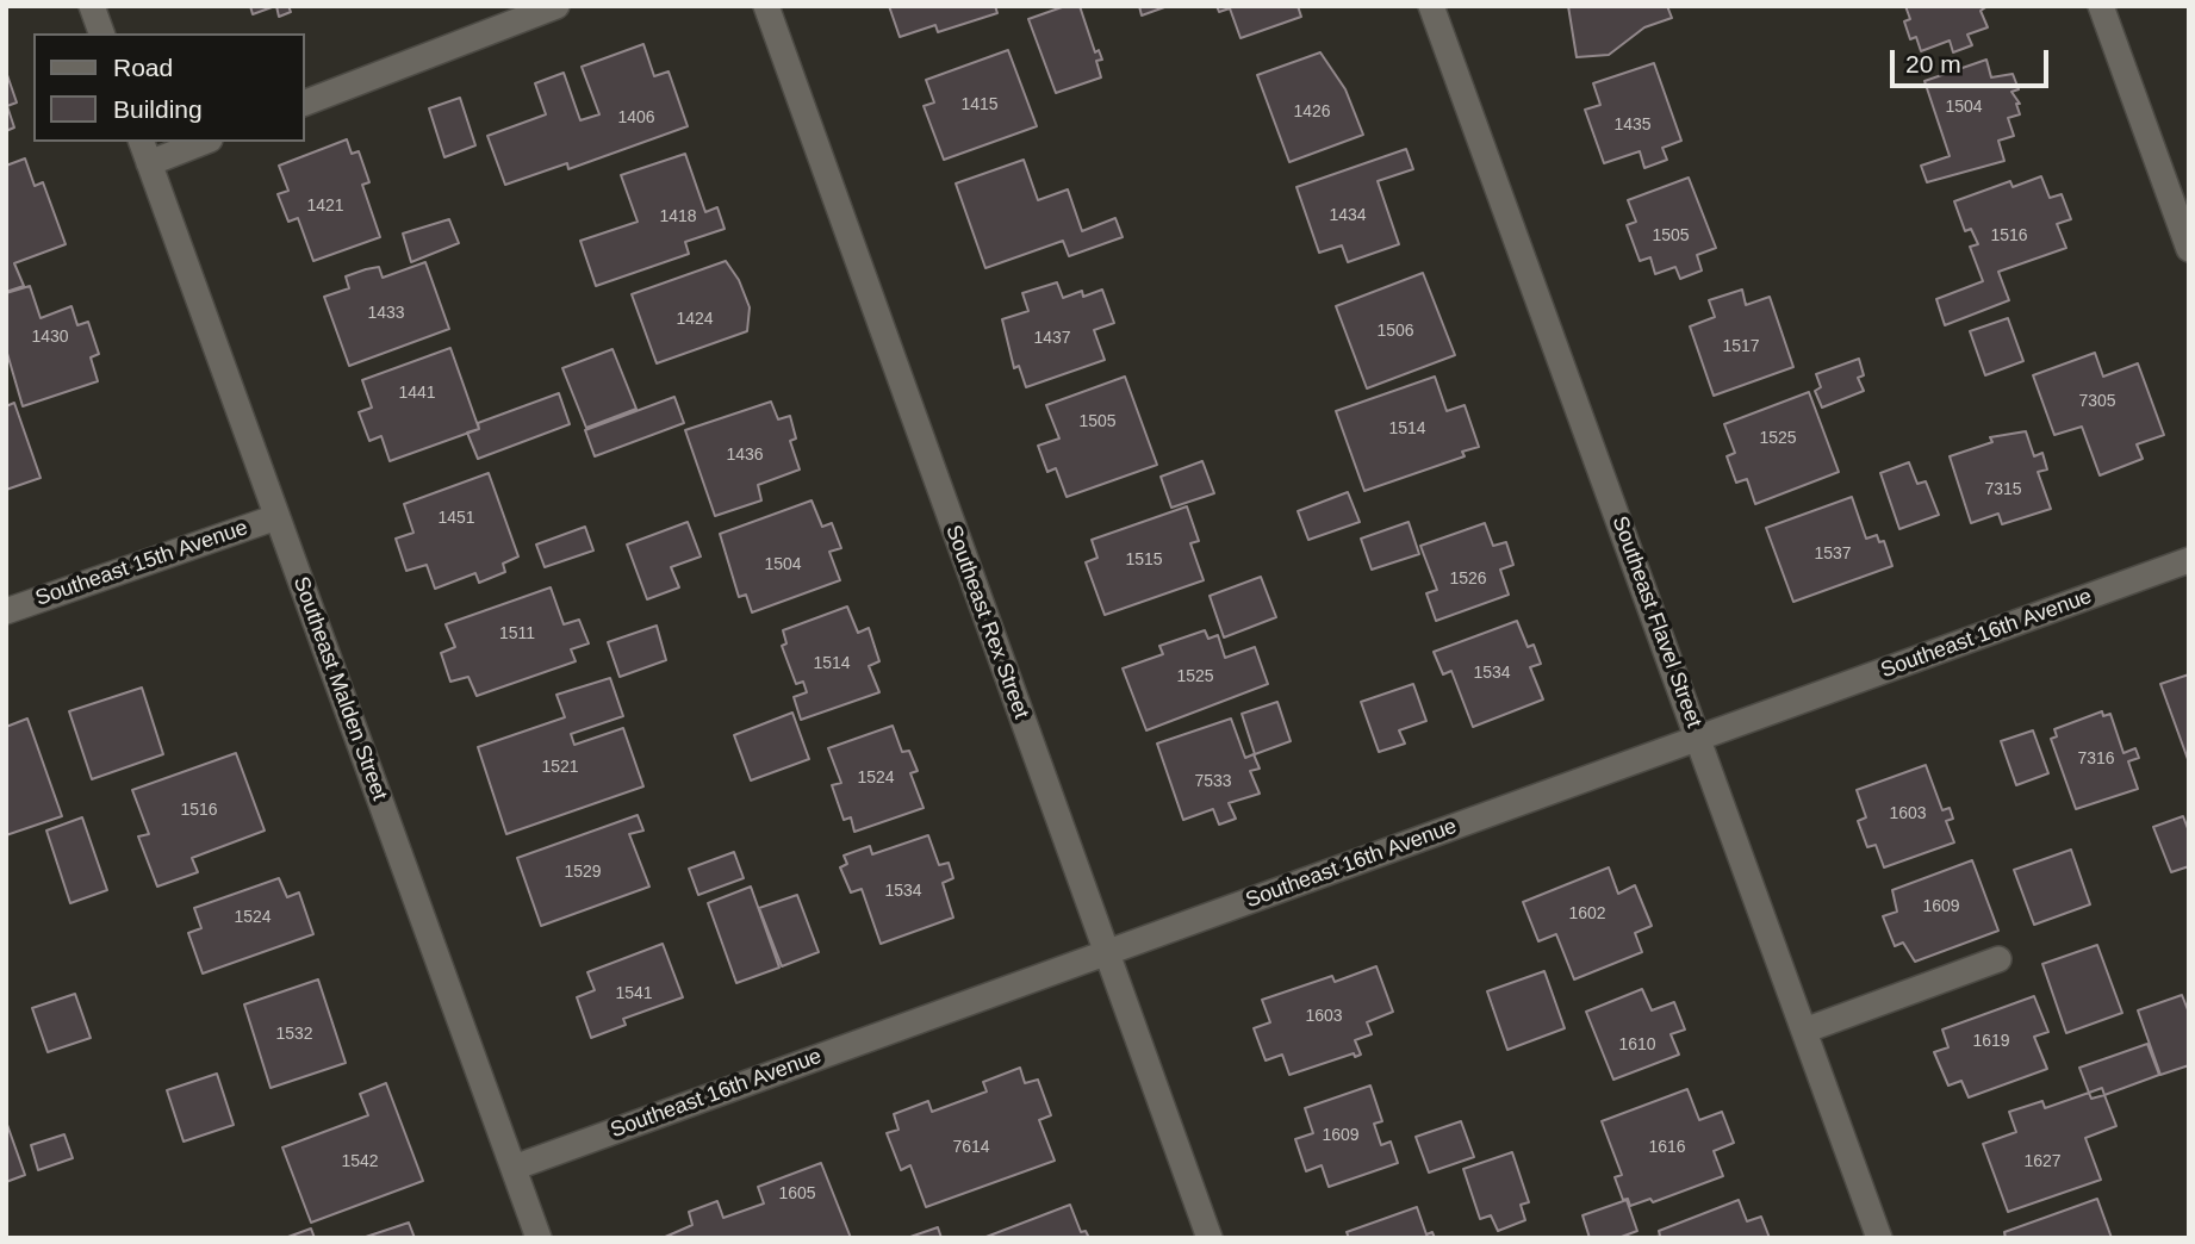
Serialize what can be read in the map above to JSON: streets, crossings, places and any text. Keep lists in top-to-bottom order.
{
  "streets": {
    "street": [
      "Southeast 15th Avenue",
      "Southeast Rex Street",
      "Southeast Flavel Street",
      "Southeast 16th Avenue",
      "Southeast Malden Street"
    ]
  },
  "crossings": [
    ["Southeast 15th Avenue", "Southeast Malden Street"],
    ["Southeast Rex Street", "Southeast 16th Avenue"],
    ["Southeast Flavel Street", "Southeast 16th Avenue"],
    ["Southeast 16th Avenue", "Southeast Malden Street"]
  ],
  "house_numbers": [
    "1415",
    "1504",
    "1426",
    "1406",
    "1435",
    "1421",
    "1434",
    "1418",
    "1505",
    "1516",
    "1433",
    "1424",
    "1506",
    "1430",
    "1437",
    "1517",
    "1441",
    "7305",
    "1505",
    "1514",
    "1525",
    "1436",
    "7315",
    "1451",
    "1537",
    "1515",
    "1504",
    "1526",
    "1511",
    "1514",
    "1534",
    "1525",
    "7316",
    "1521",
    "1524",
    "7533",
    "1516",
    "1603",
    "1529",
    "1534",
    "1609",
    "1602",
    "1524",
    "1541",
    "1603",
    "1532",
    "1619",
    "1610",
    "1609",
    "7614",
    "1616",
    "1542",
    "1627",
    "1605"
  ],
  "legend": ["Road", "Building"],
  "scale_bar": "20 m"
}
